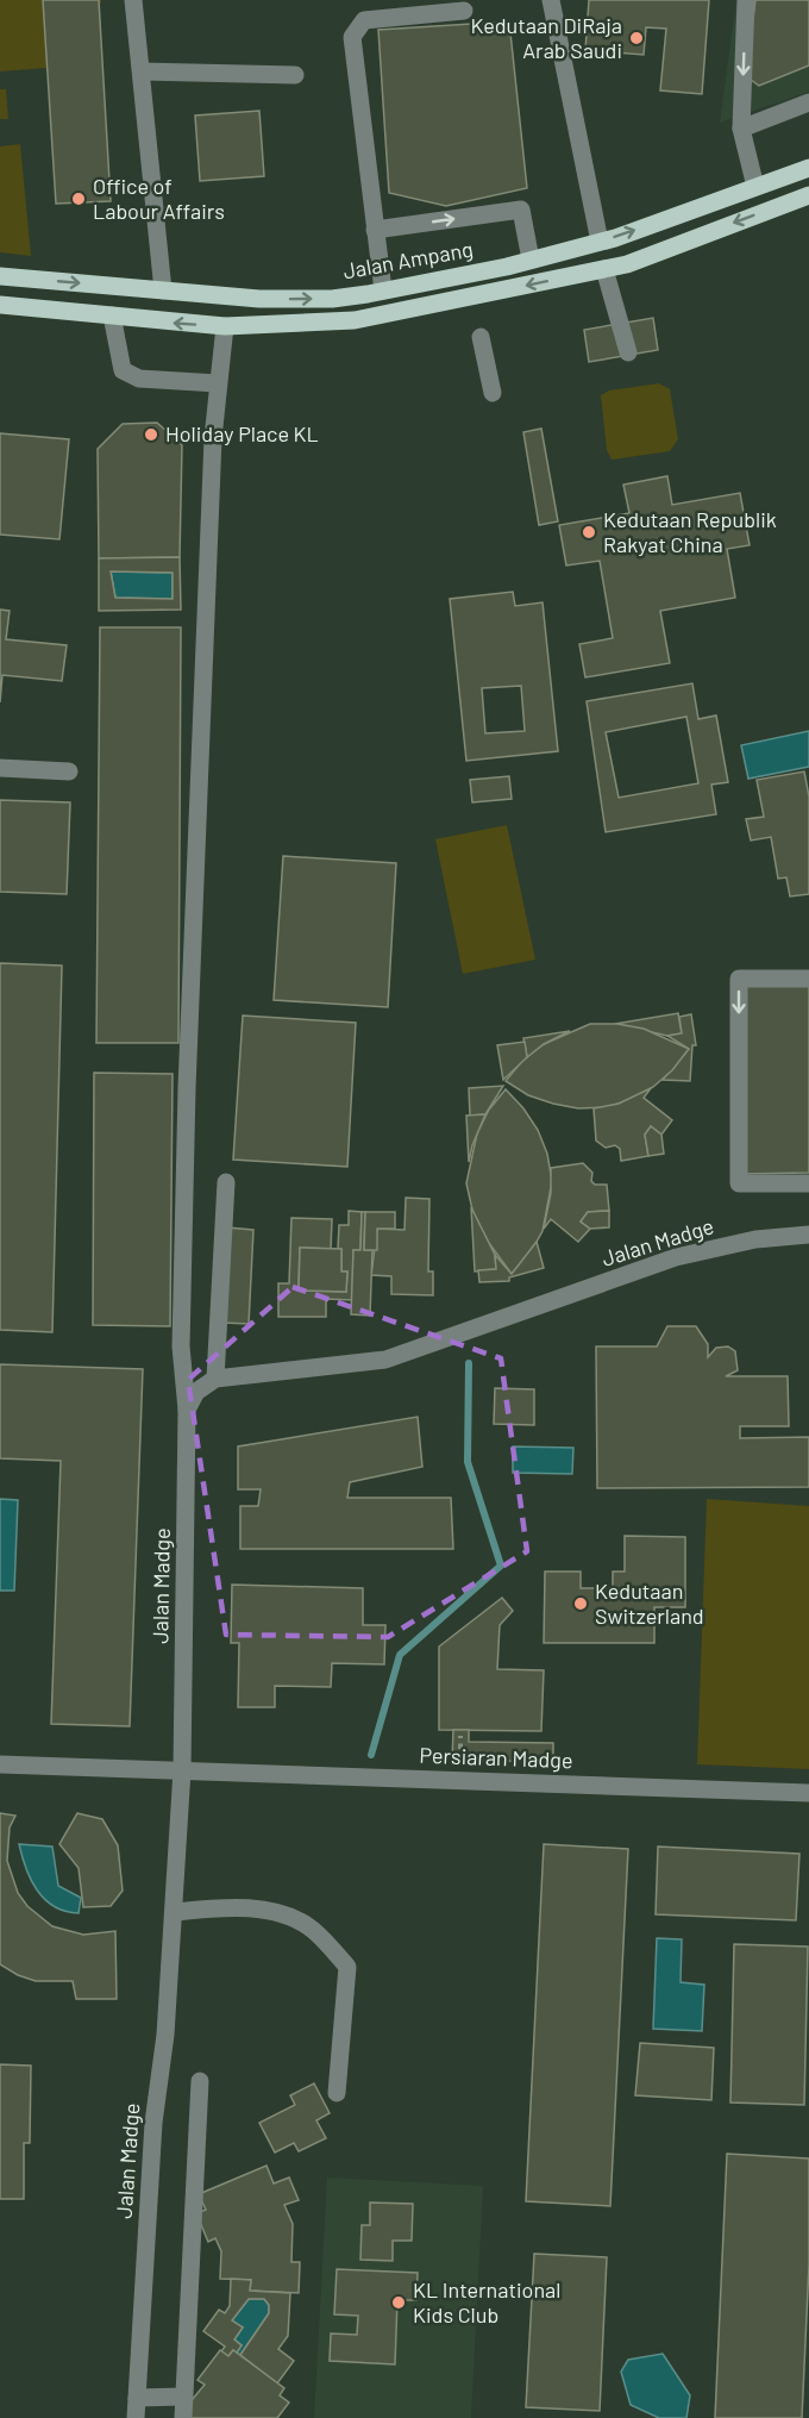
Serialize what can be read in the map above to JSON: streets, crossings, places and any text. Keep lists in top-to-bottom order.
{
  "streets": {
    "main road": ["Jalan Ampang"],
    "street": ["Jalan Madge", "Persiaran Madge"]
  },
  "crossings": [
    ["Jalan Madge", "Persiaran Madge"]
  ],
  "places": [
    "Kedutaan DiRaja Arab Saudi",
    "Office of Labour Affairs",
    "Holiday Place KL",
    "Kedutaan Republik Rakyat China",
    "Kedutaan Switzerland",
    "KL International Kids Club"
  ]
}
